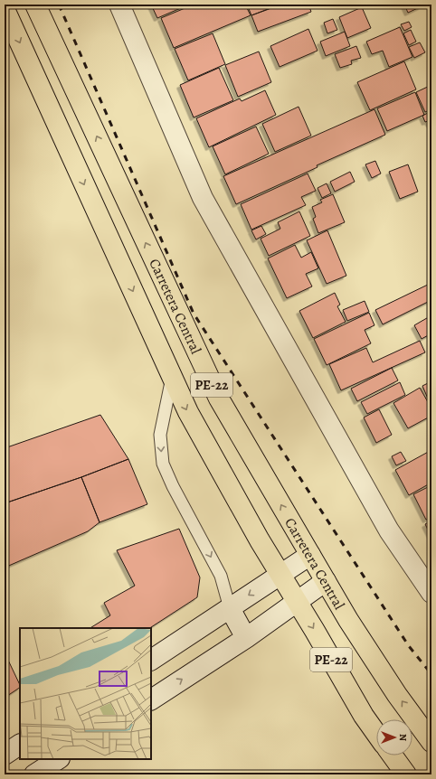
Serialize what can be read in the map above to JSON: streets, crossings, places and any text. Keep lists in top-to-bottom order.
{
  "streets": {
    "highway": ["Carretera Central", "PE-22"]
  },
  "north": "right"
}
